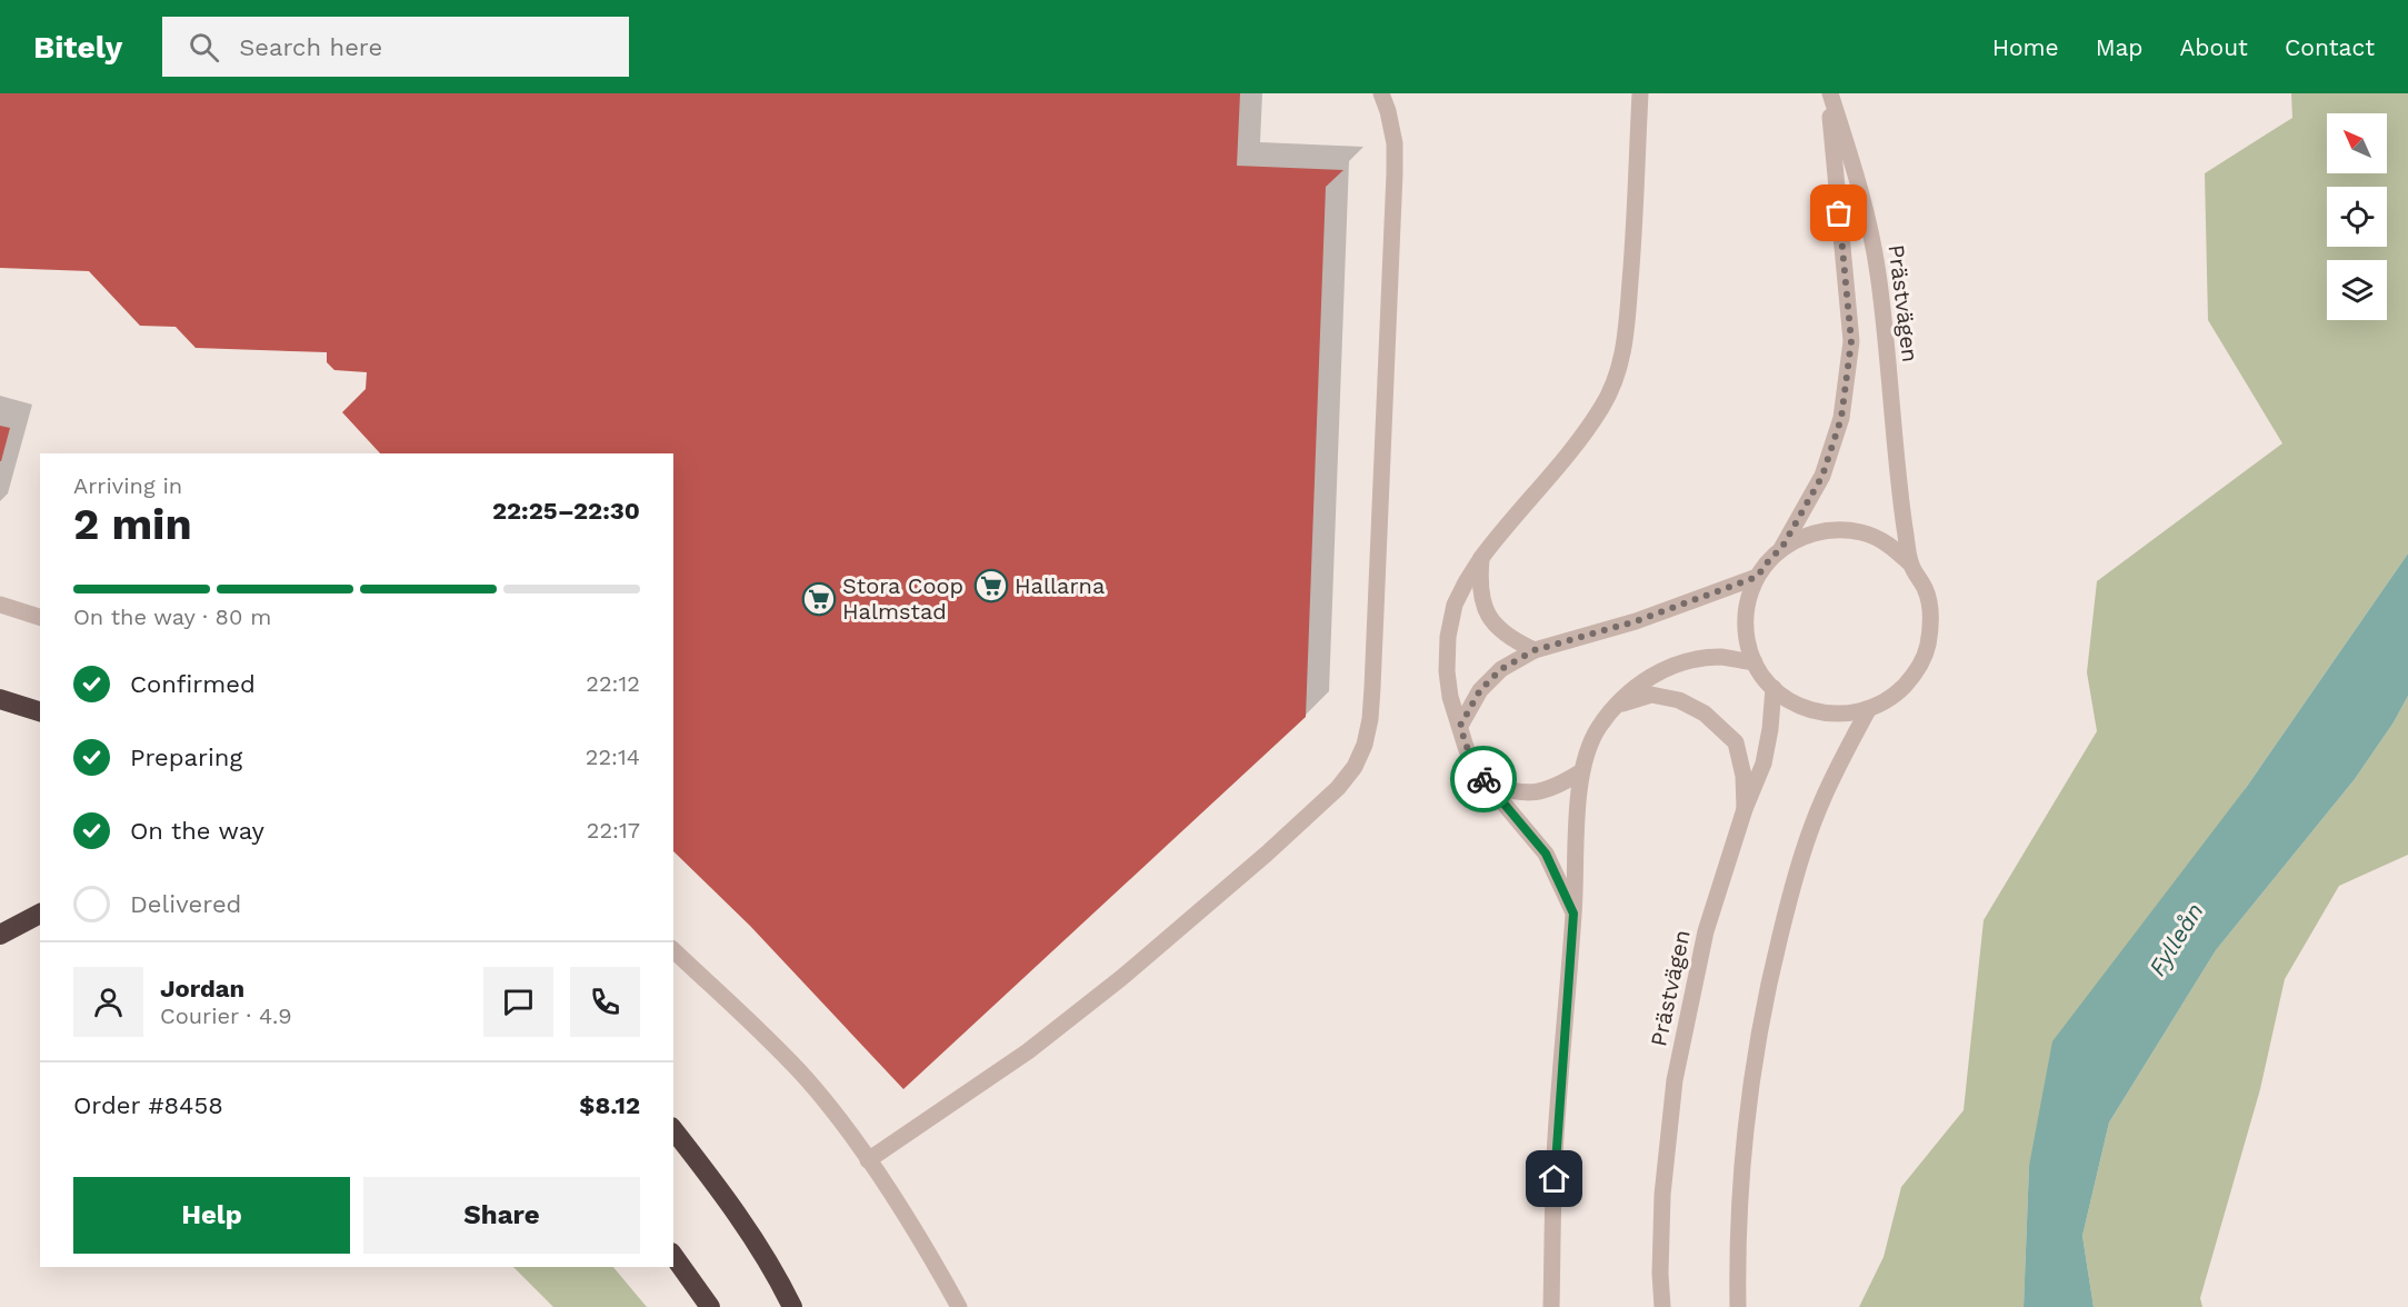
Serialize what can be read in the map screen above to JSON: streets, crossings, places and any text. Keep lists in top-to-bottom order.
{
  "streets": {
    "street": ["Prästvägen"]
  },
  "water": ["Fylleån"],
  "places": {
    "supermarket": ["Hallarna", "Stora Coop Halmstad"]
  },
  "north": "top left",
  "page": {
    "header": "Bitely",
    "search": "Search here",
    "nav": [
      "Home",
      "Map",
      "About",
      "Contact"
    ],
    "heading": ["2 min", "Arriving in", "22:25–22:30"],
    "panel": [
      "Jordan",
      "Courier · 4.9",
      "Order #8458",
      "$8.12"
    ],
    "bar": "On the way · 80 m",
    "list": [
      ["Confirmed", "22:12"],
      ["Preparing", "22:14"],
      ["On the way", "22:17"],
      "Delivered"
    ],
    "buttons": ["Help", "Share"]
  }
}
